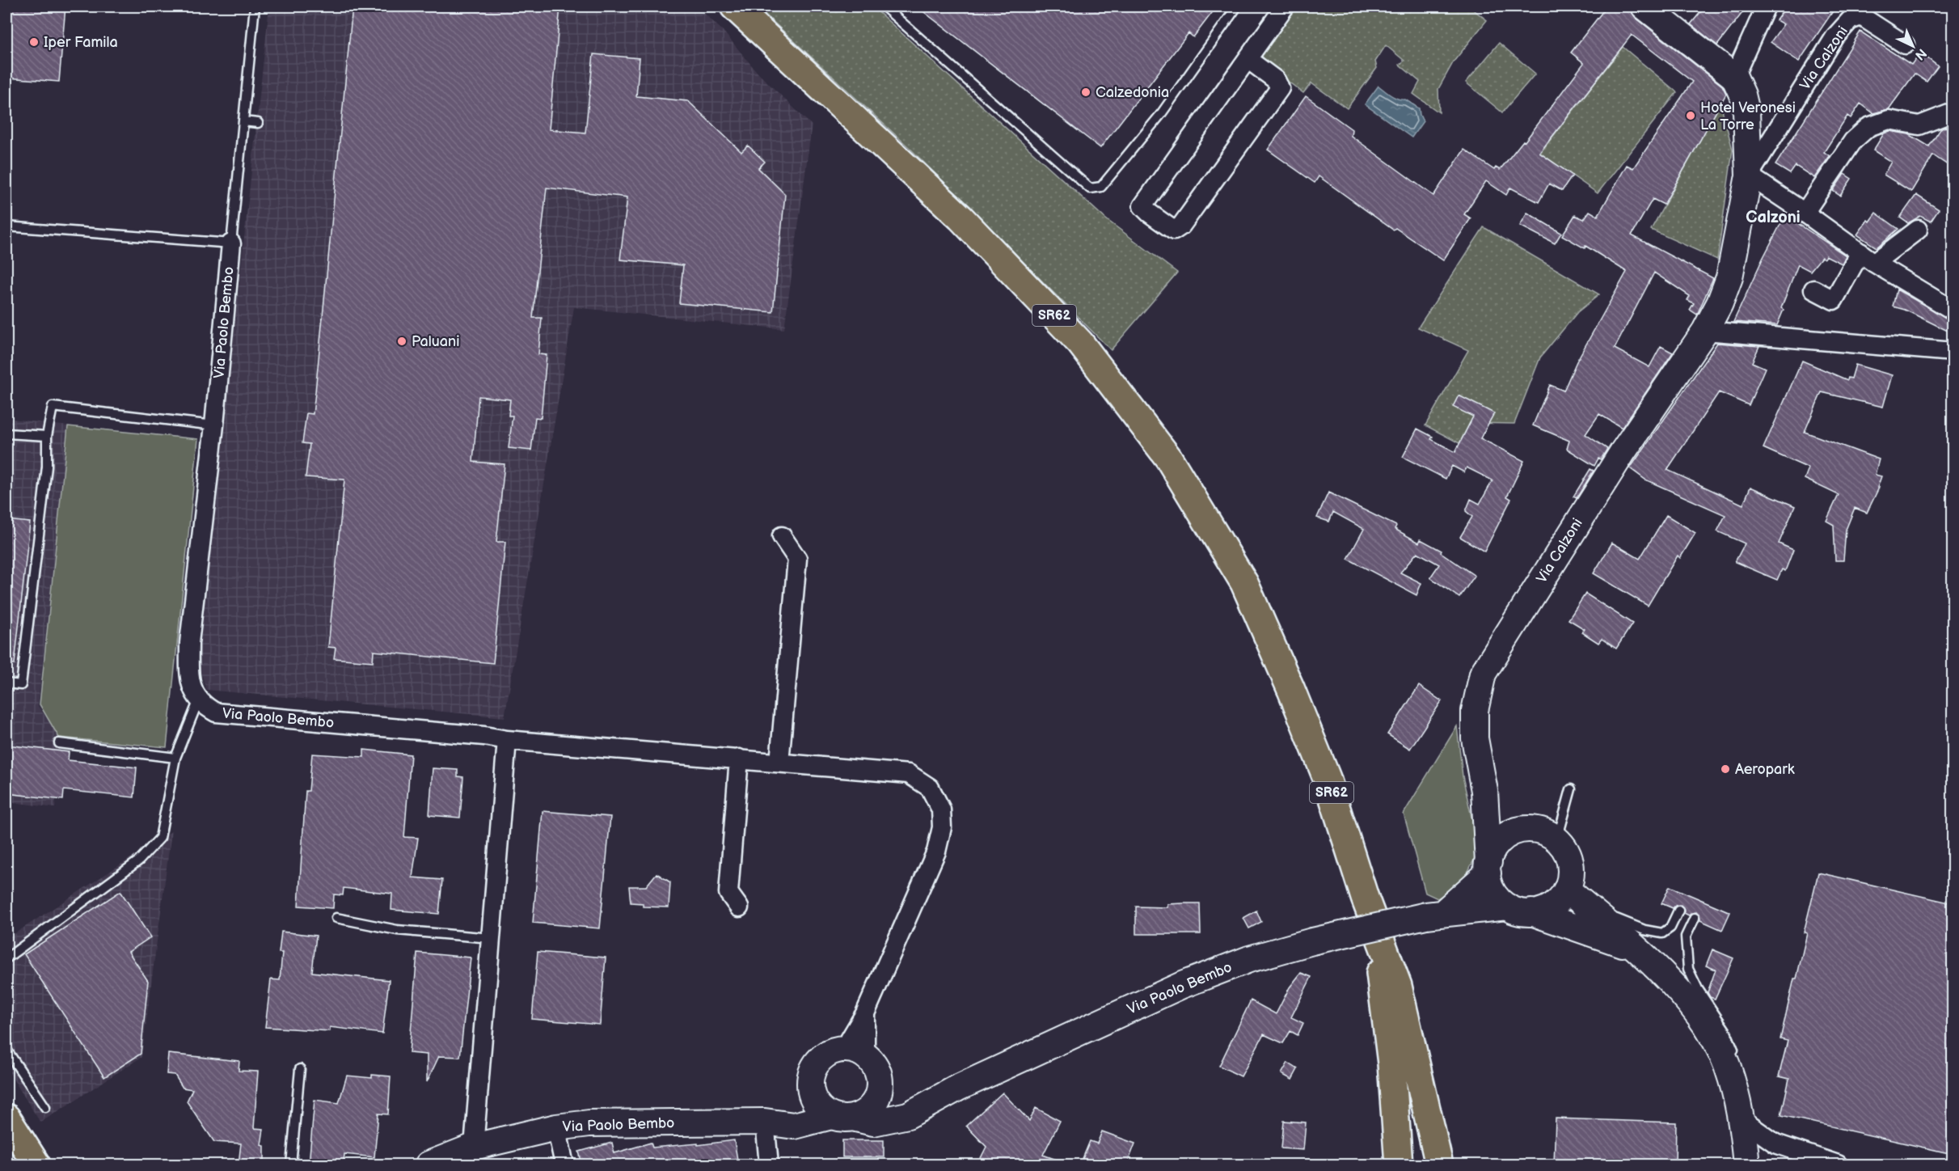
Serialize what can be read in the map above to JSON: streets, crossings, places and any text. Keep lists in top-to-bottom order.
{
  "streets": {
    "highway": ["SR62"],
    "street": ["Via Calzoni", "Via Paolo Bembo"]
  },
  "crossings": [
    ["Via Calzoni", "Via Paolo Bembo"]
  ],
  "districts": ["Calzoni"],
  "places": [
    "Iper Famila",
    "Calzedonia",
    "Hotel Veronesi La Torre",
    "Paluani",
    "Aeropark"
  ],
  "north": "bottom right"
}
